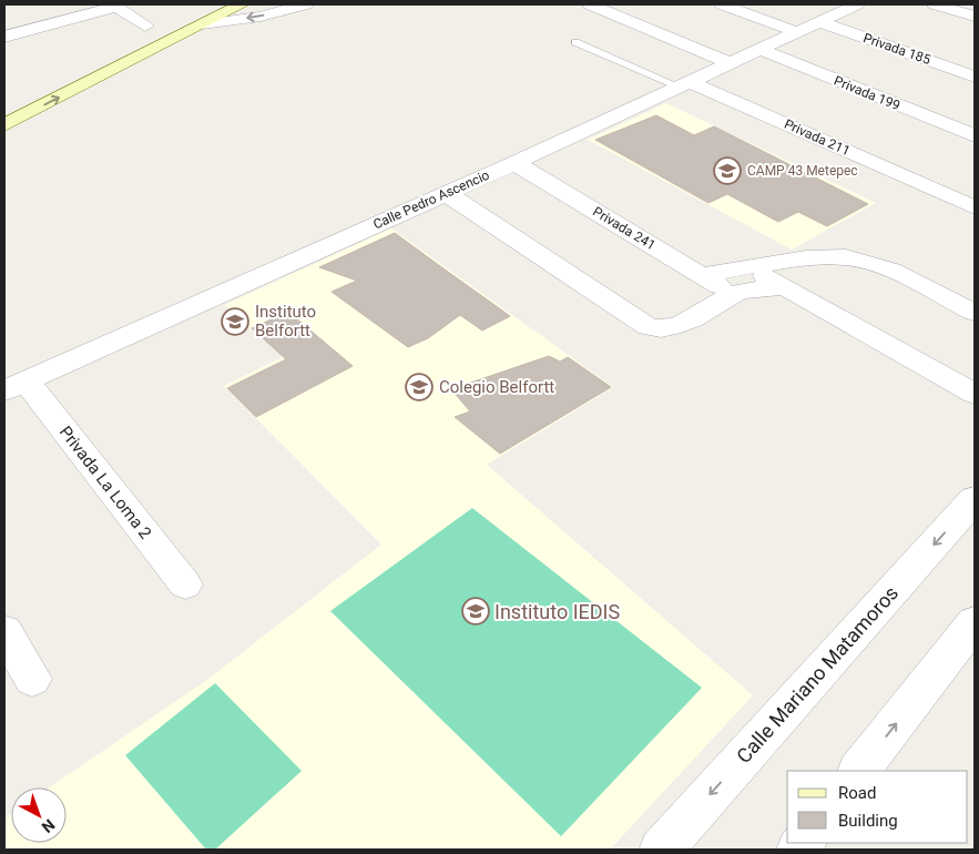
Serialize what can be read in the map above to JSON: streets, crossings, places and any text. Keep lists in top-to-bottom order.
{
  "streets": {
    "street": [
      "Privada 185",
      "Privada 199",
      "Privada 211",
      "Calle Pedro Ascencio",
      "Privada 241",
      "Privada La Loma 2",
      "Calle Mariano Matamoros"
    ]
  },
  "crossings": [
    ["Privada 185", "Calle Pedro Ascencio"],
    ["Privada 199", "Calle Pedro Ascencio"],
    ["Privada 211", "Calle Pedro Ascencio"],
    ["Calle Pedro Ascencio", "Privada 241"],
    ["Calle Pedro Ascencio", "Privada La Loma 2"]
  ],
  "places": {
    "school or university": [
      "CAMP 43 Metepec",
      "Instituto Belfortt",
      "Colegio Belfortt",
      "Instituto IEDIS"
    ]
  },
  "legend": ["Road", "Building"],
  "north": "bottom right"
}
